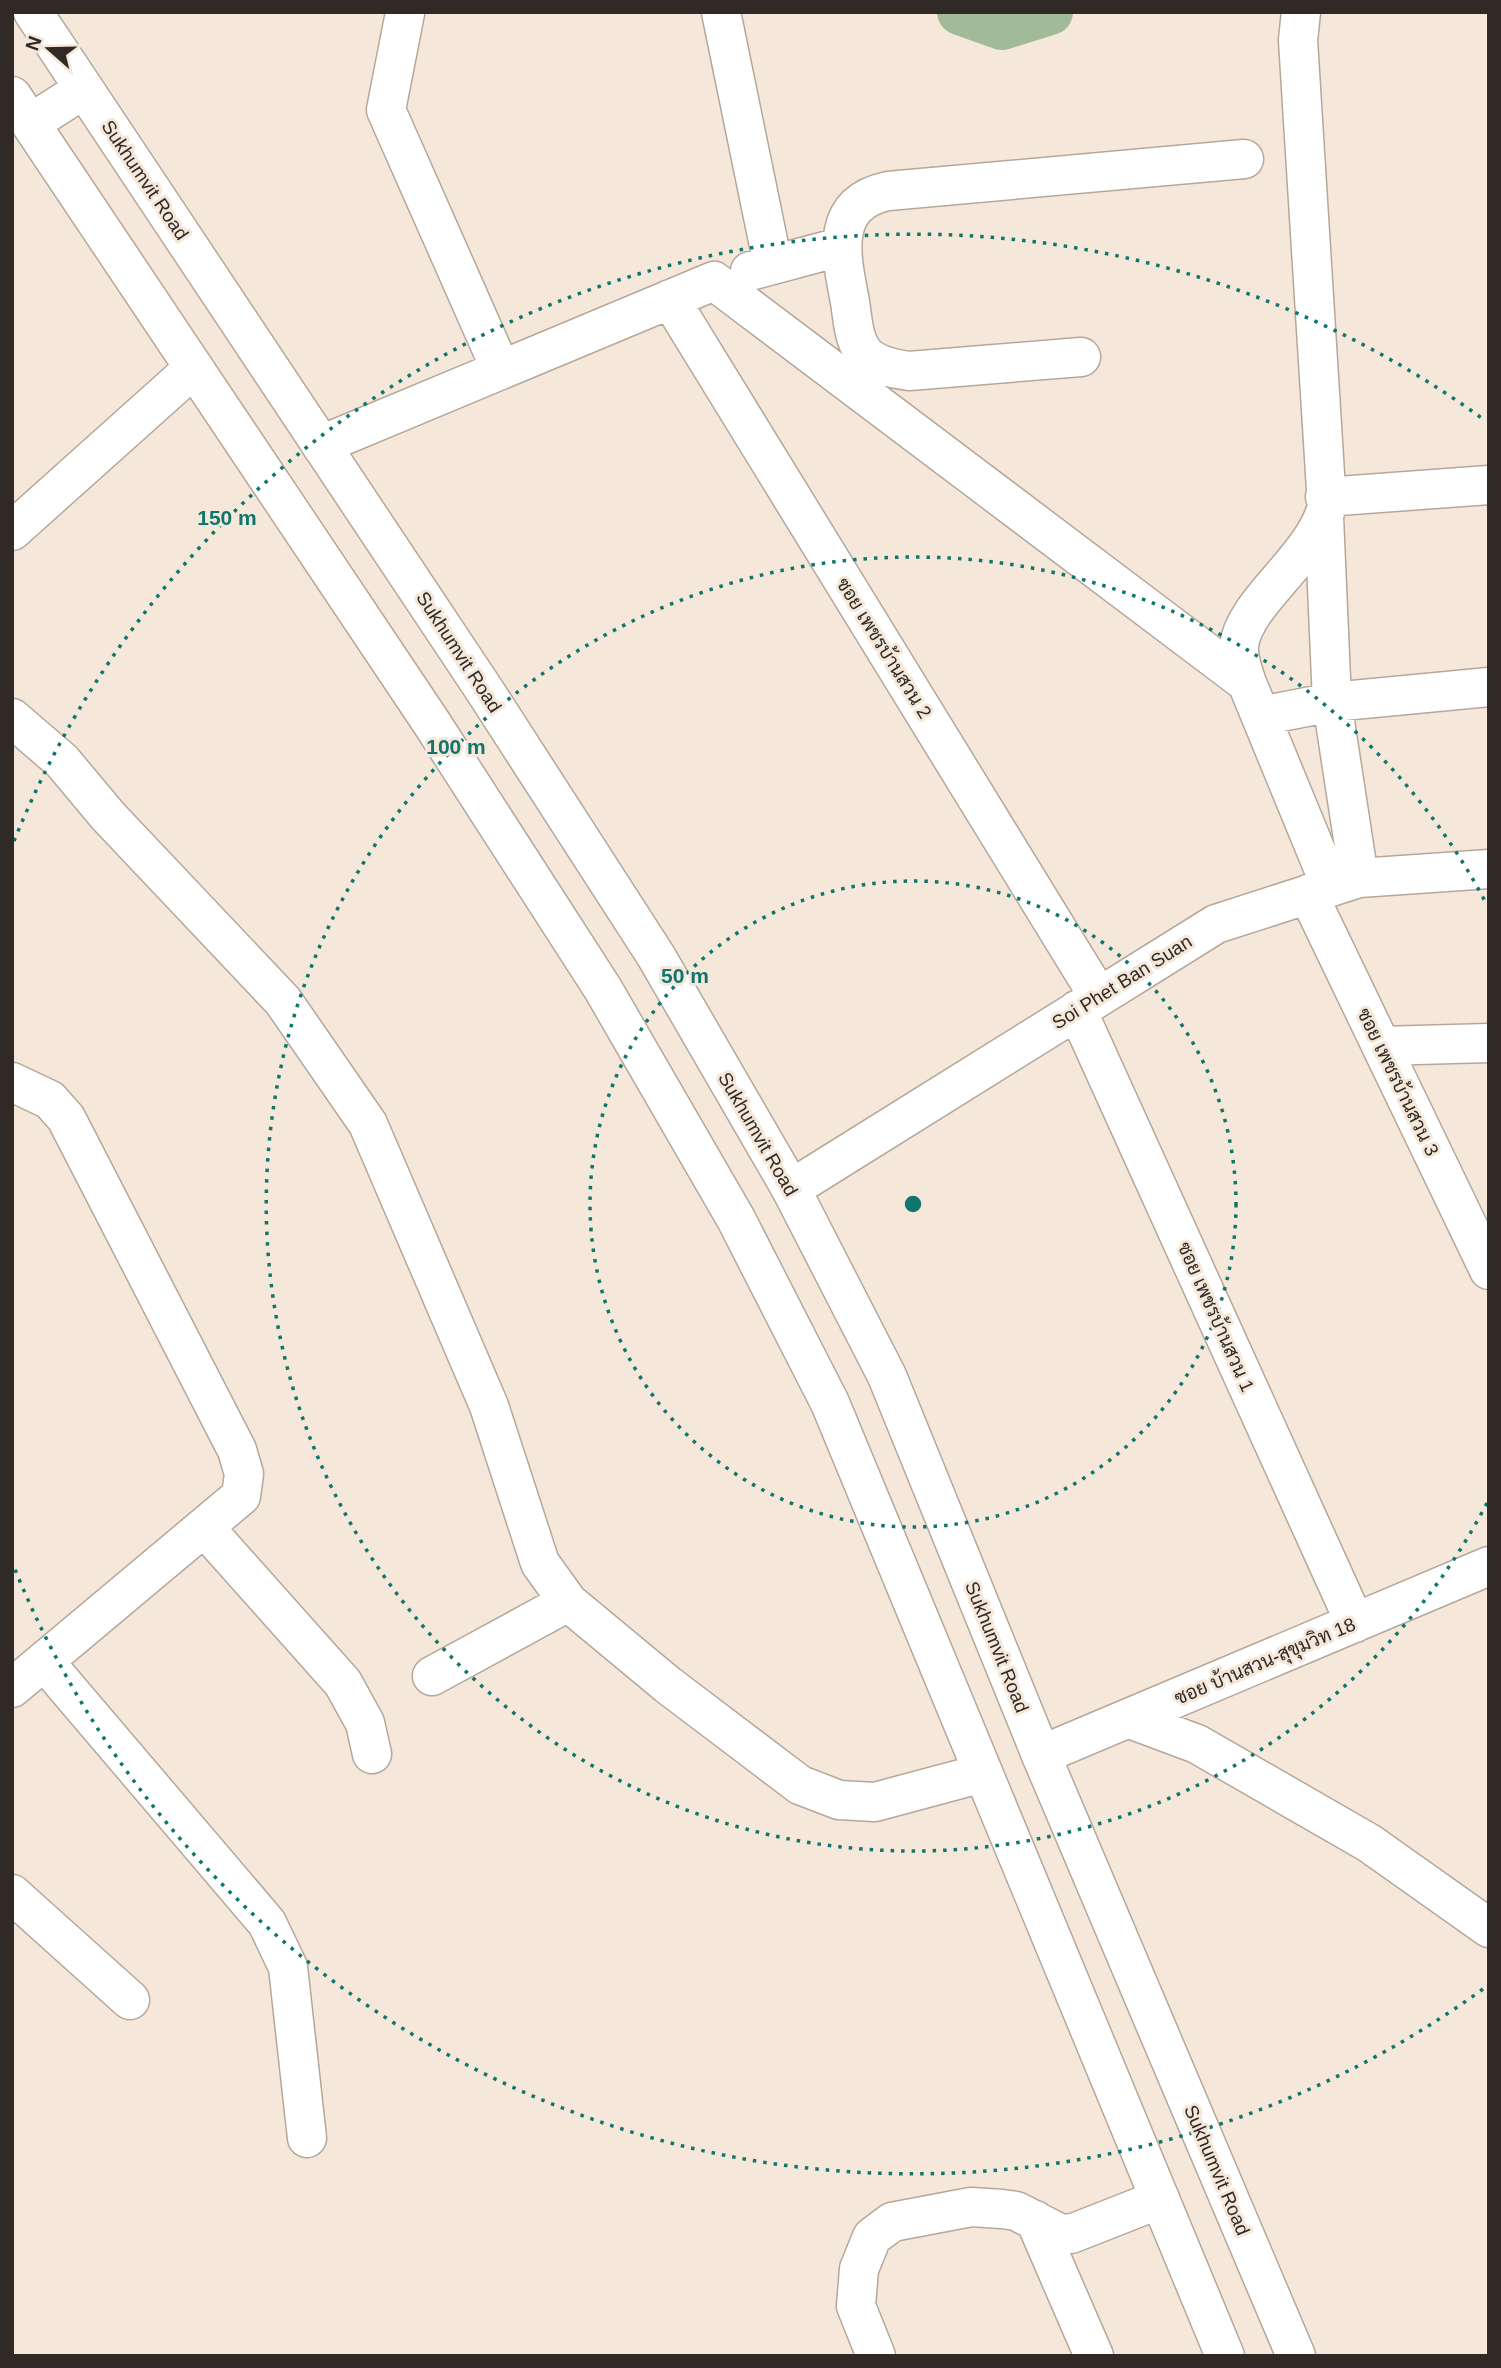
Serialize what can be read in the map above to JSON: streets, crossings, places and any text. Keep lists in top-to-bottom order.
{
  "streets": {
    "street": [
      "Sukhumvit Road",
      "ซอย เพชรบ้านสวน 2",
      "Soi Phet Ban Suan",
      "ซอย เพชรบ้านสวน 3",
      "ซอย เพชรบ้านสวน 1",
      "ซอย บ้านสวน-สุขุมวิท 18"
    ]
  },
  "crossings": [
    ["Sukhumvit Road", "Soi Phet Ban Suan"],
    ["Sukhumvit Road", "ซอย บ้านสวน-สุขุมวิท 18"],
    ["ซอย เพชรบ้านสวน 2", "Soi Phet Ban Suan"],
    ["ซอย เพชรบ้านสวน 2", "ซอย เพชรบ้านสวน 1"],
    ["Soi Phet Ban Suan", "ซอย เพชรบ้านสวน 3"],
    ["Soi Phet Ban Suan", "ซอย เพชรบ้านสวน 1"],
    ["ซอย เพชรบ้านสวน 1", "ซอย บ้านสวน-สุขุมวิท 18"]
  ],
  "north": "left",
  "rings": ["150 m", "100 m", "50 m"]
}
